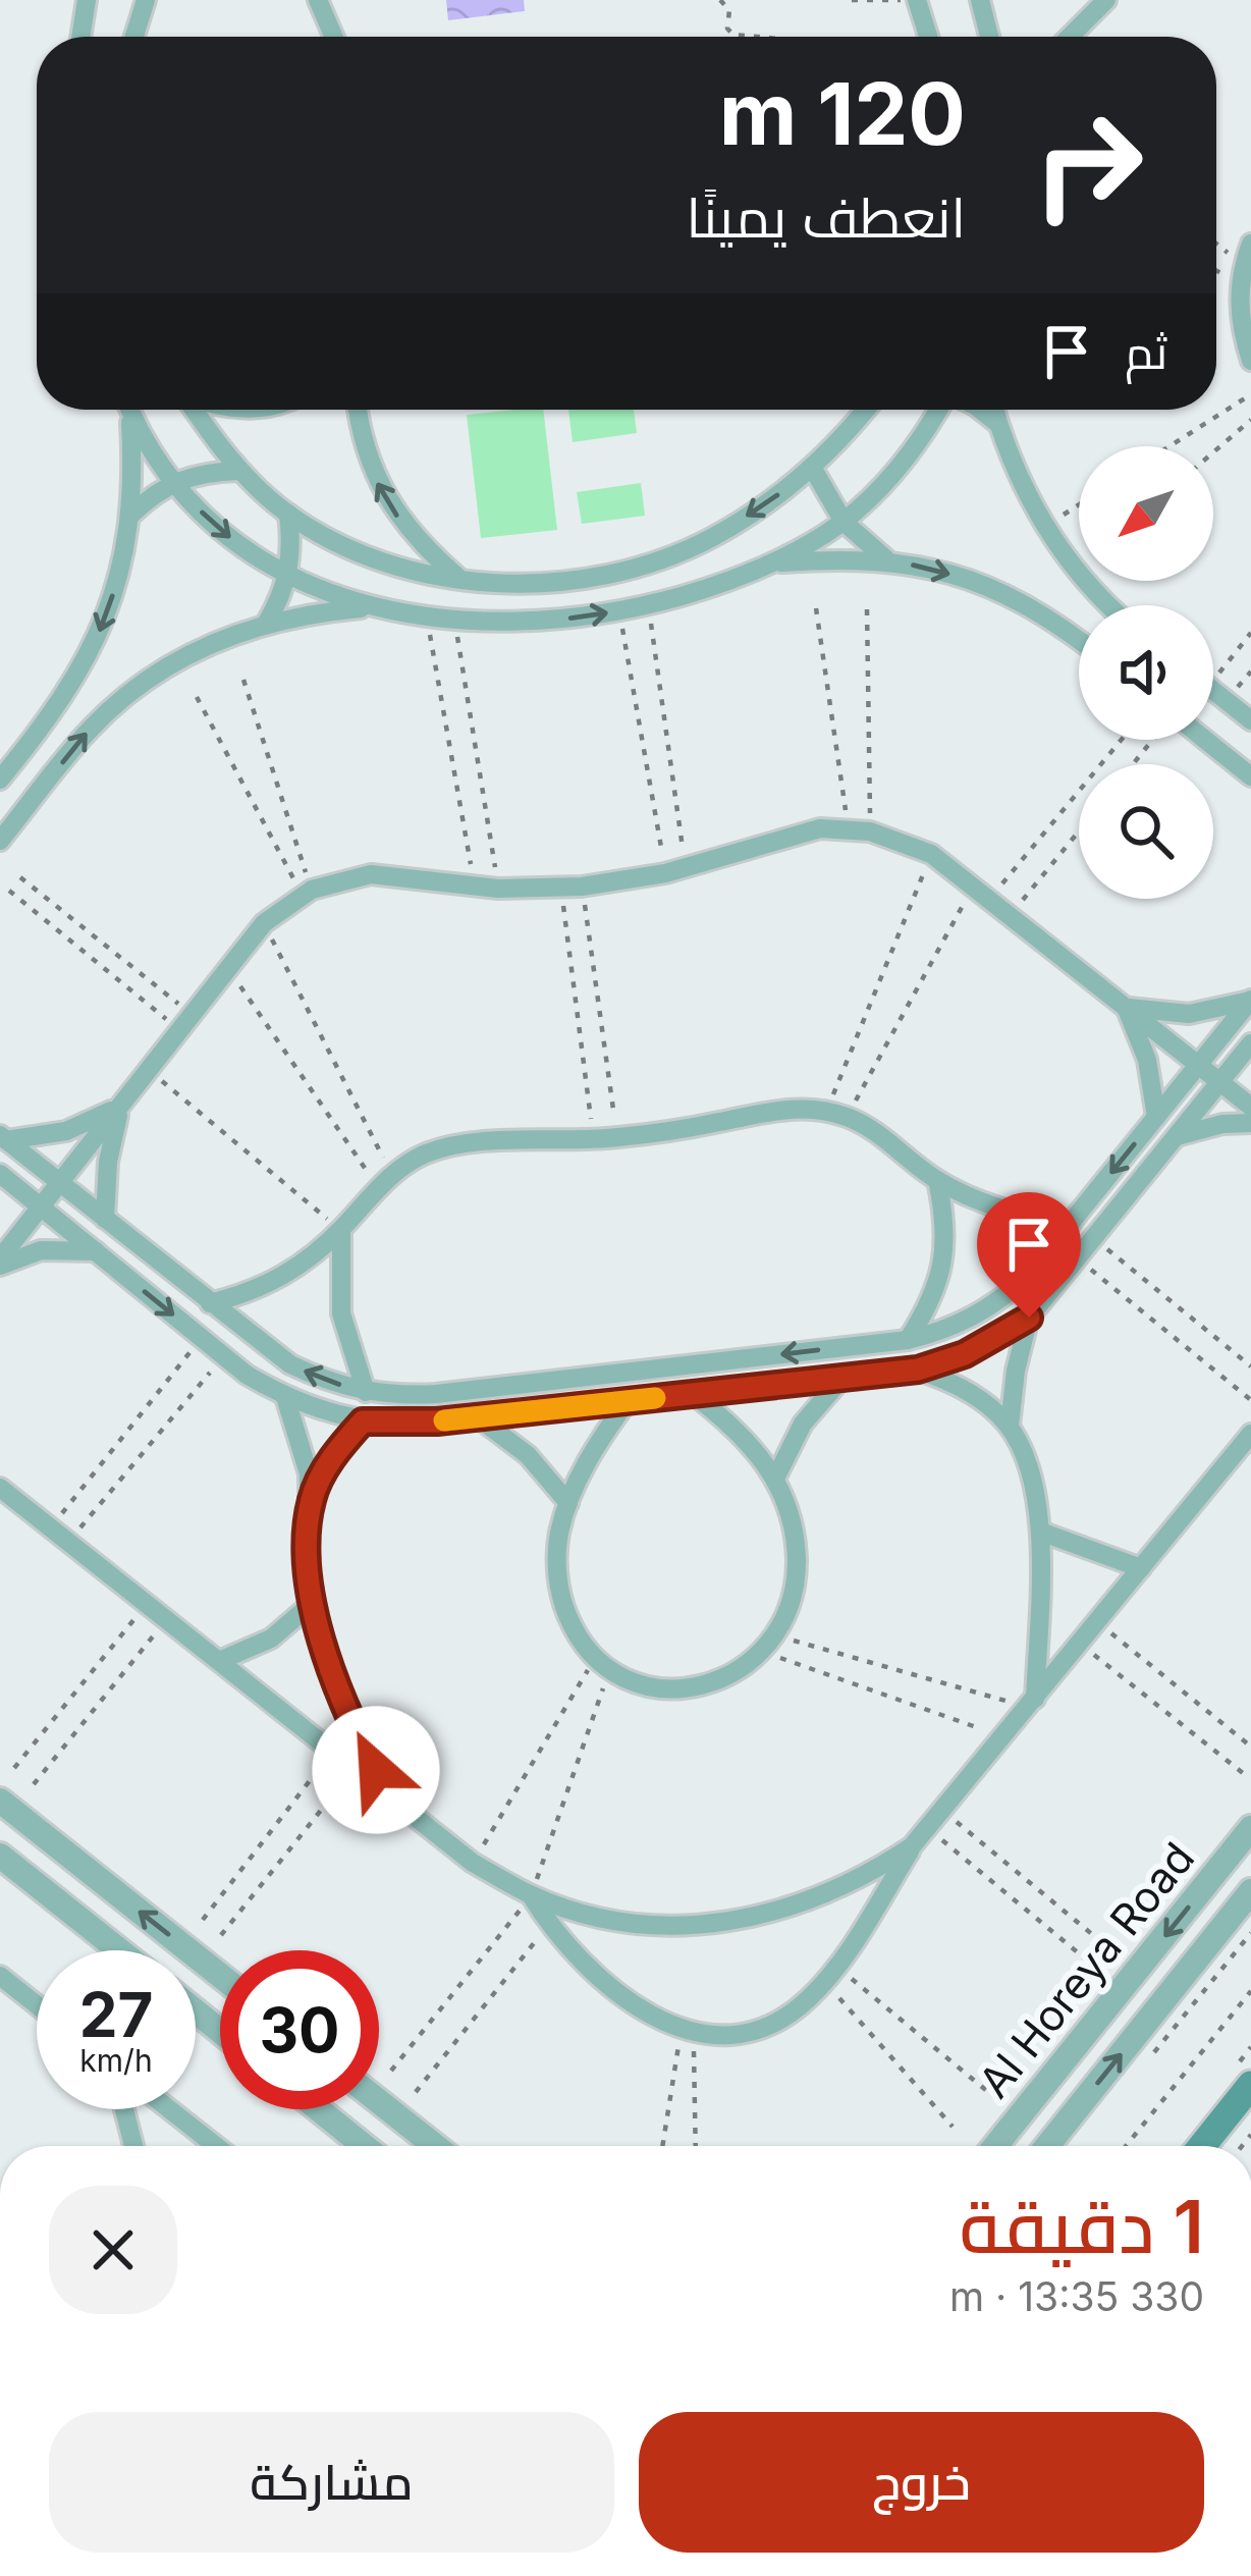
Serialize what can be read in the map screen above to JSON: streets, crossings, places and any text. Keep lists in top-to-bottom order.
{
  "streets": {
    "street": ["Al Horeya Road"]
  },
  "north": "bottom left",
  "page": {
    "turn": ["120 m", "انعطف يمينًا"],
    "then": "ثم",
    "speed": "27 km/h",
    "limit": "30",
    "heading": ["1 دقيقة", "330 m · 13:35"],
    "buttons": ["خروج", "مشاركة"]
  }
}
